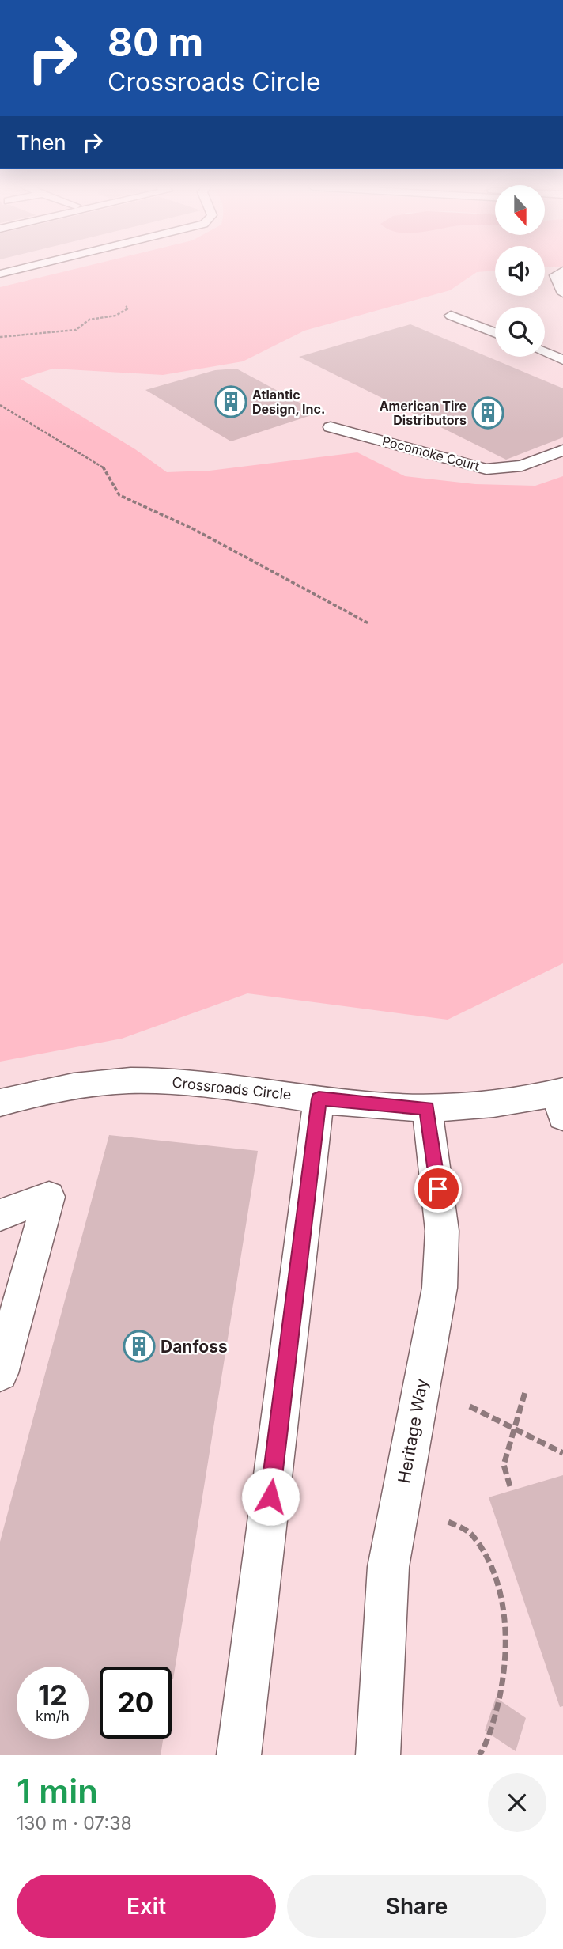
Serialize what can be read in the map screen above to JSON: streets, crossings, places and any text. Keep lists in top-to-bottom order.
{
  "streets": {
    "street": ["Pocomoke Court", "Crossroads Circle", "Heritage Way"]
  },
  "crossings": [
    ["Crossroads Circle", "Heritage Way"]
  ],
  "places": {
    "building": ["Atlantic Design, Inc.", "American Tire Distributors", "Danfoss"]
  },
  "north": "bottom",
  "page": {
    "turn": ["80 m", "Crossroads Circle"],
    "then": "Then",
    "speed": "12 km/h",
    "limit": "20",
    "heading": ["1 min", "130 m · 07:38"],
    "buttons": ["Exit", "Share"]
  }
}
